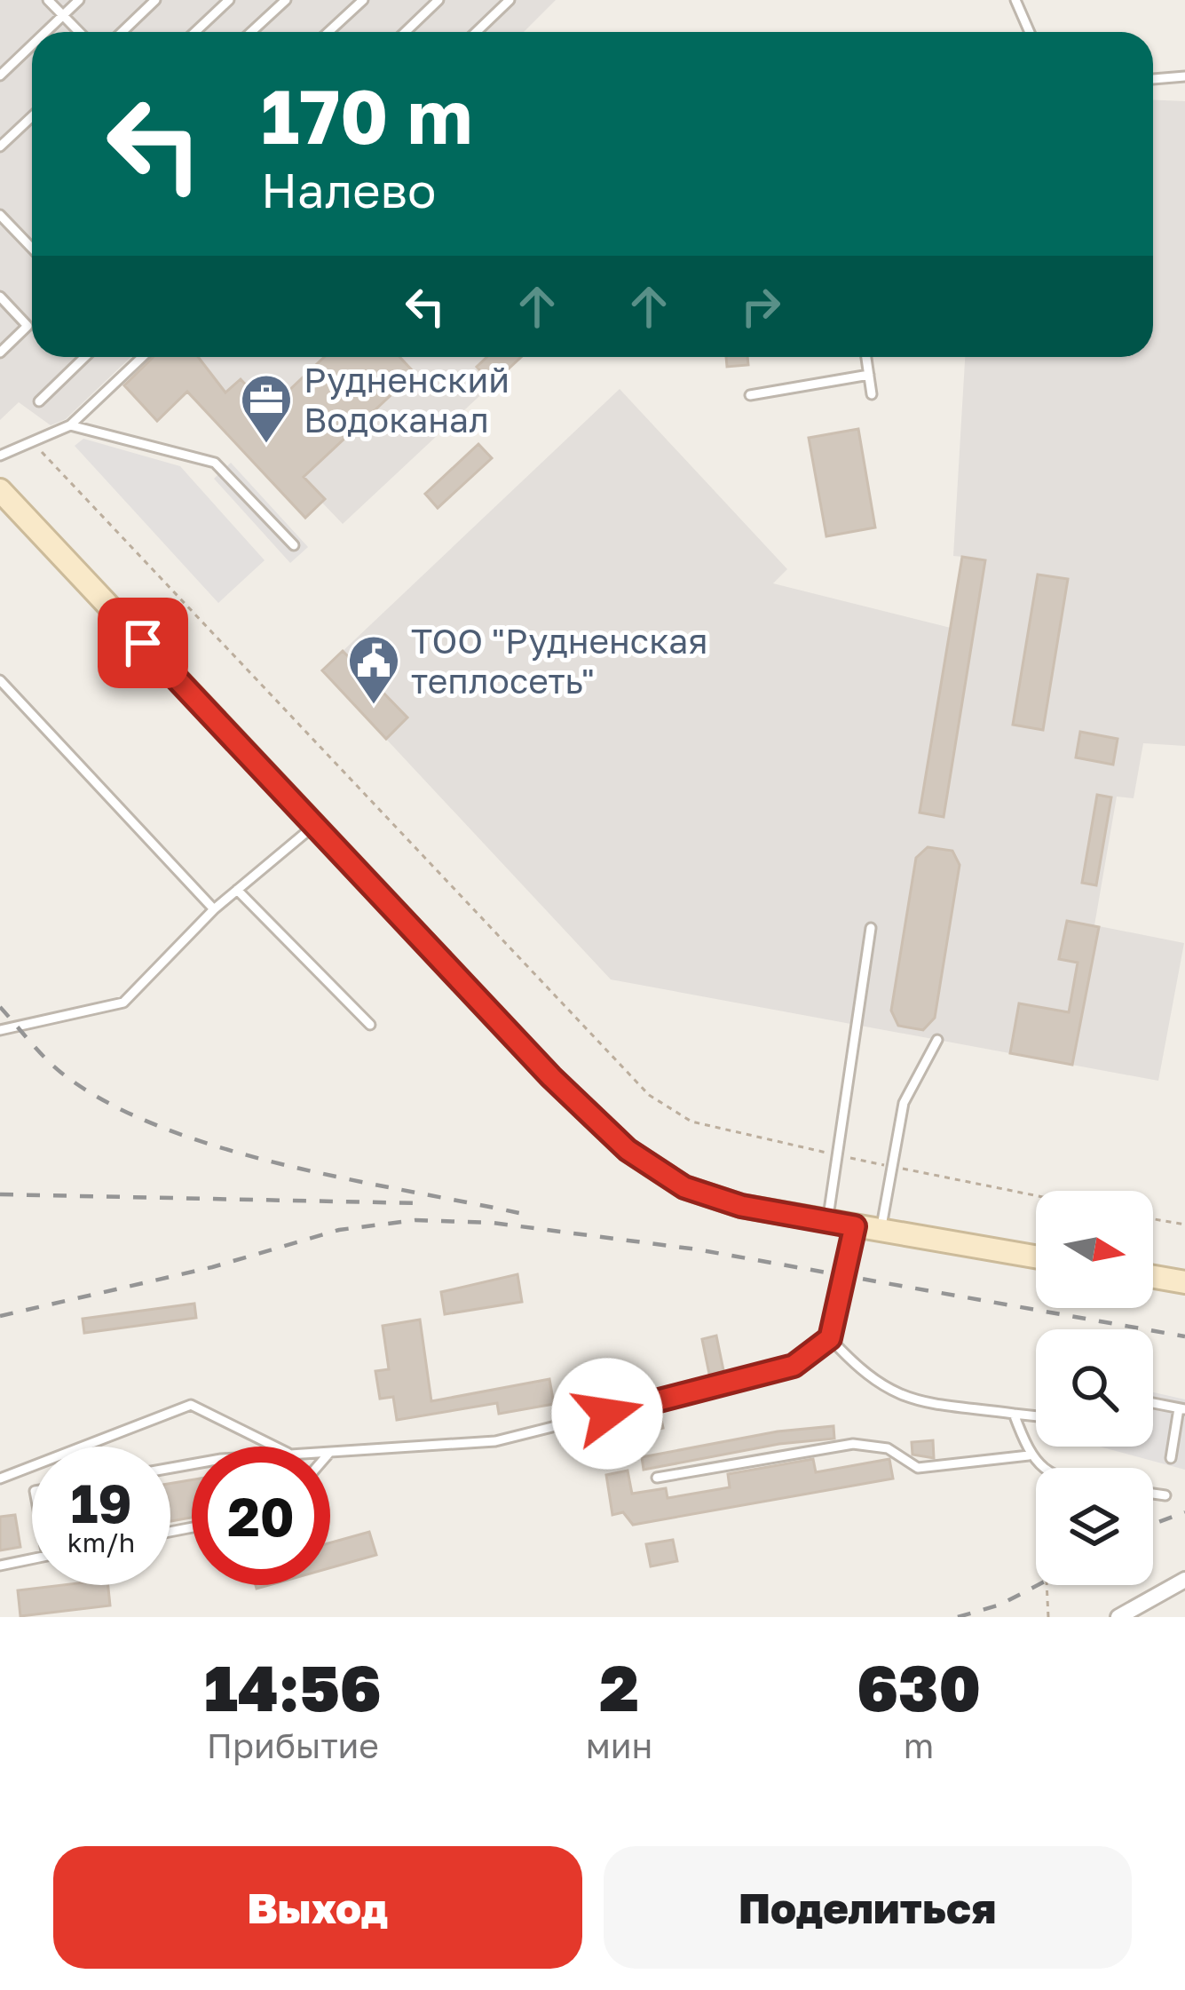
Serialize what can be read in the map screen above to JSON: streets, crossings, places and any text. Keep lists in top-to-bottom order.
{
  "places": {
    "office": ["Рудненский Водоканал"],
    "public building": ["ТОО \"Рудненская теплосеть\""]
  },
  "north": "right",
  "page": {
    "turn": ["170 m", "Налево"],
    "speed": "19 km/h",
    "limit": "20",
    "eta": [
      "14:56",
      "Прибытие",
      "2",
      "мин",
      "630",
      "m"
    ],
    "buttons": ["Выход", "Поделиться"]
  }
}
